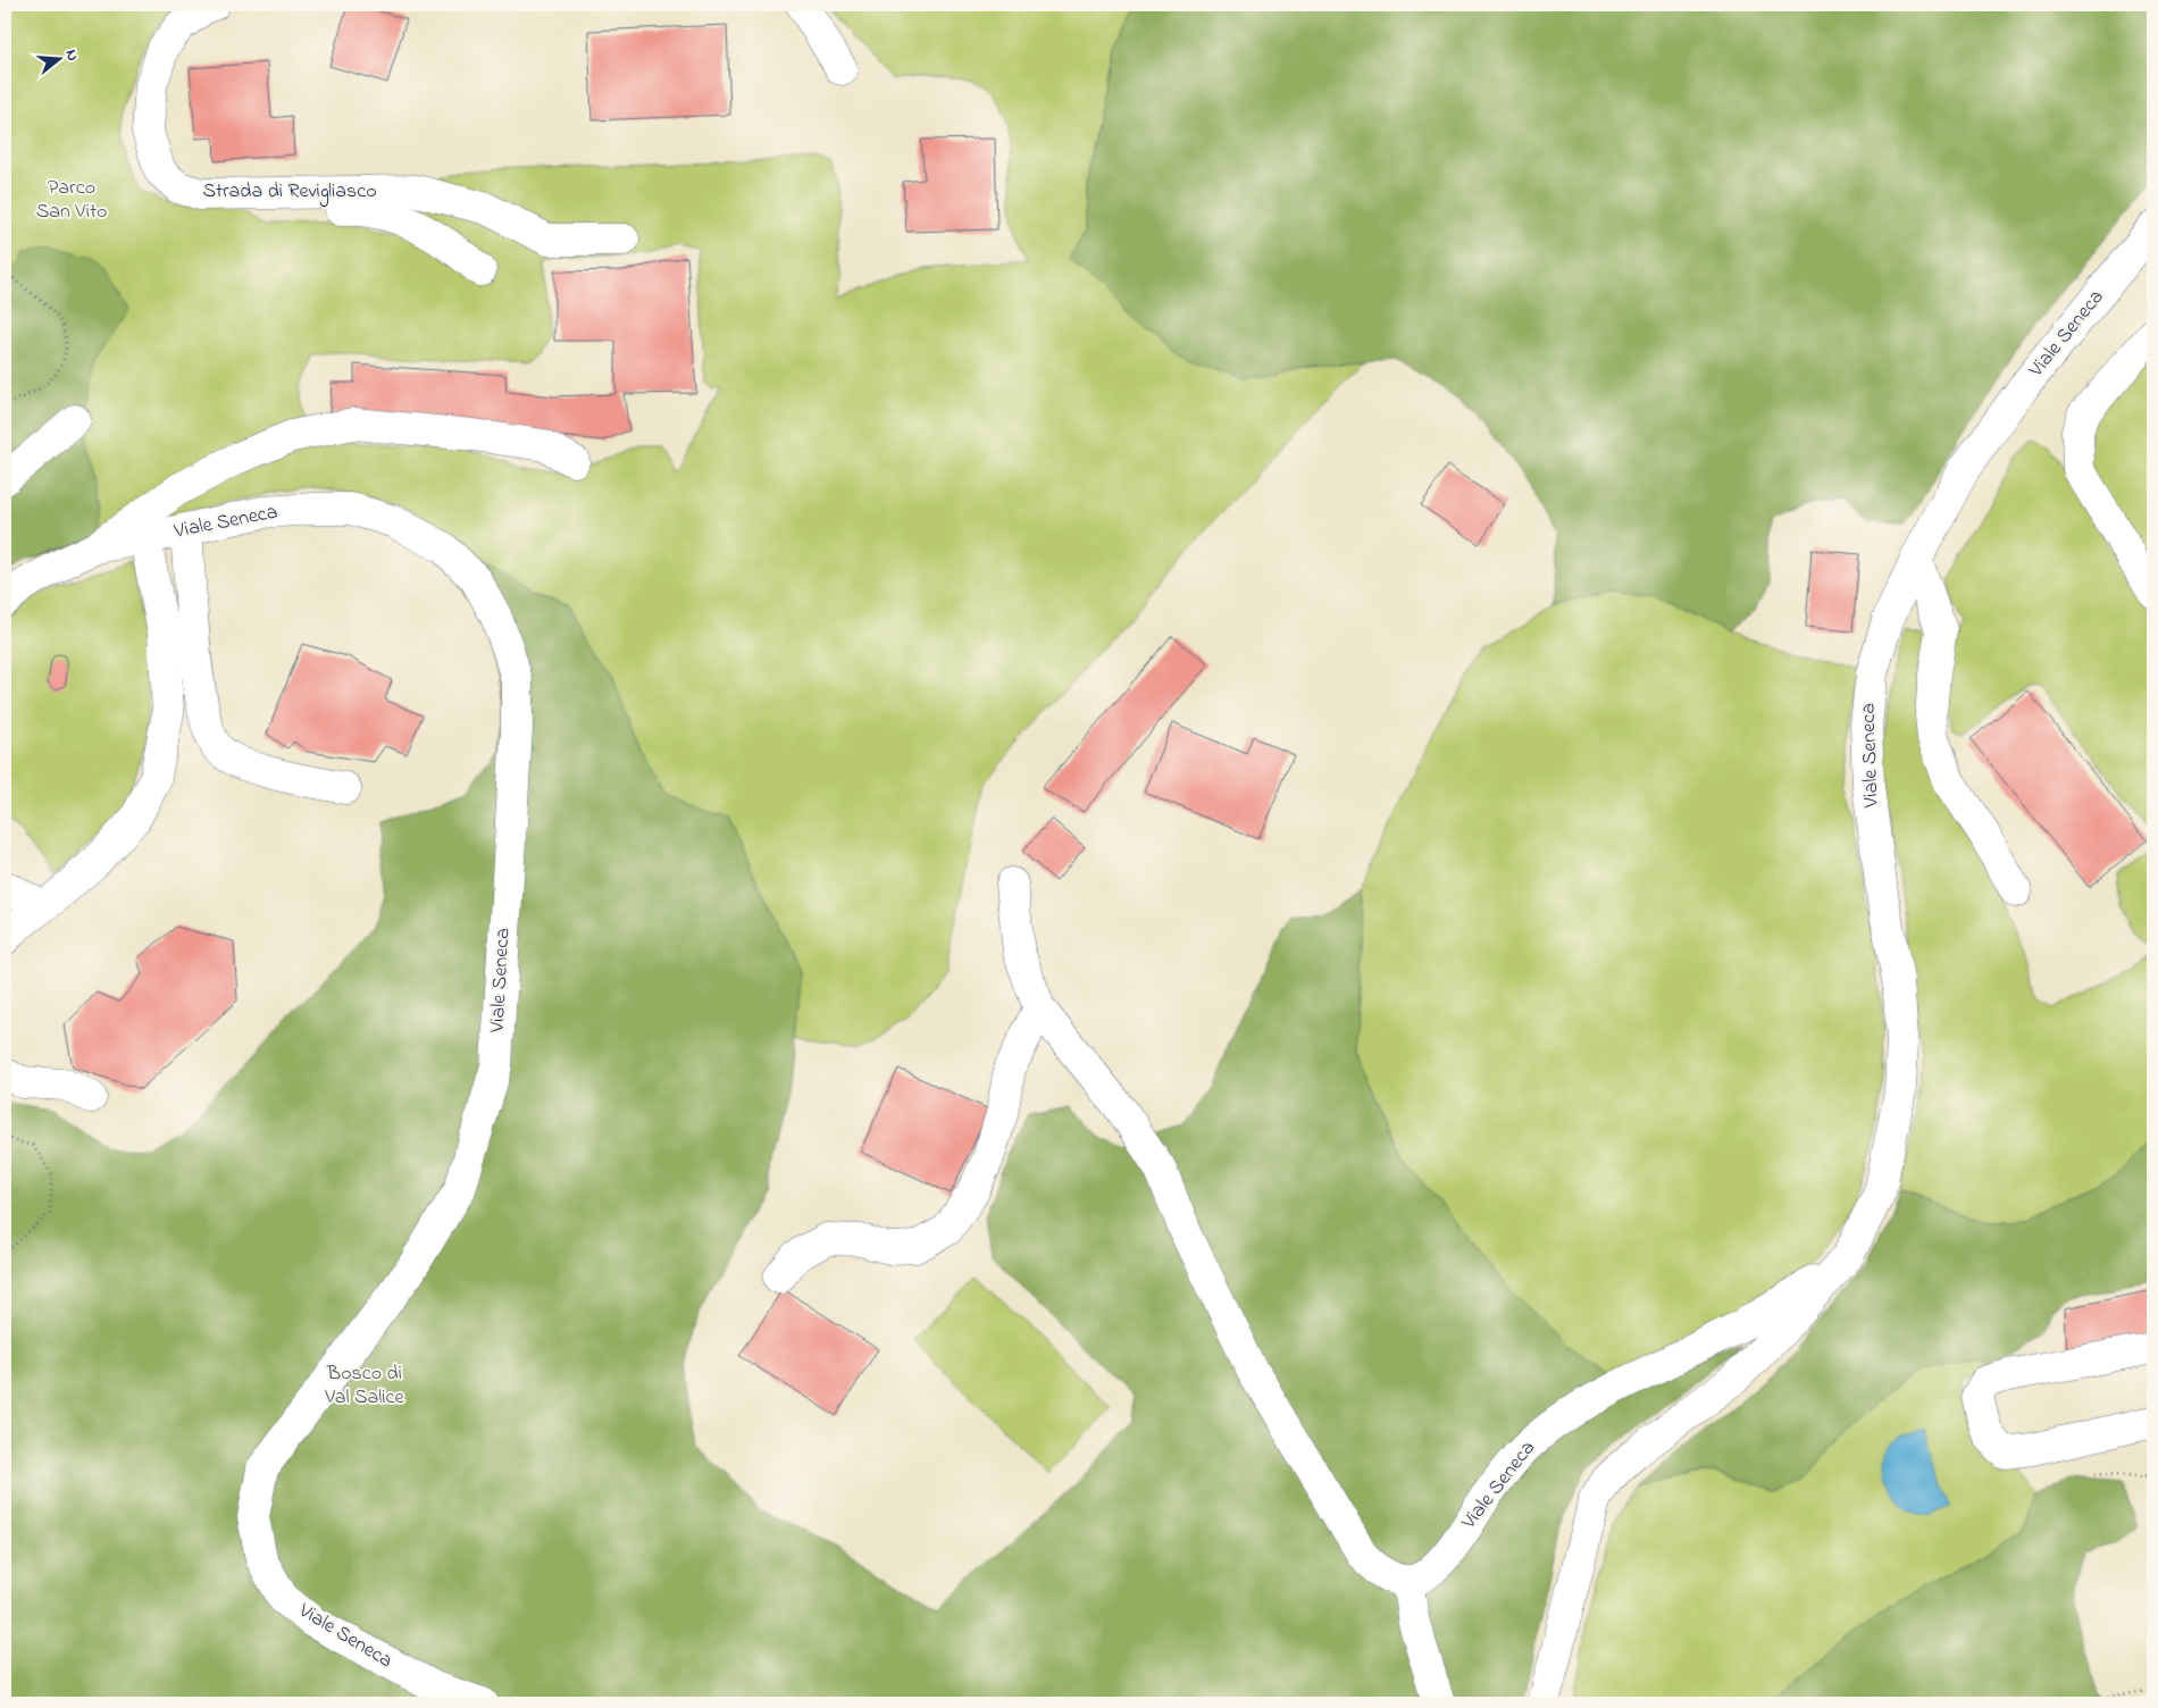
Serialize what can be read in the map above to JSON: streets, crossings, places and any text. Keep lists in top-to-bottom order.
{
  "streets": {
    "street": ["Strada di Revigliasco", "Viale Seneca"]
  },
  "parks": ["Parco San Vito", "Bosco di Val Salice"],
  "north": "right"
}
